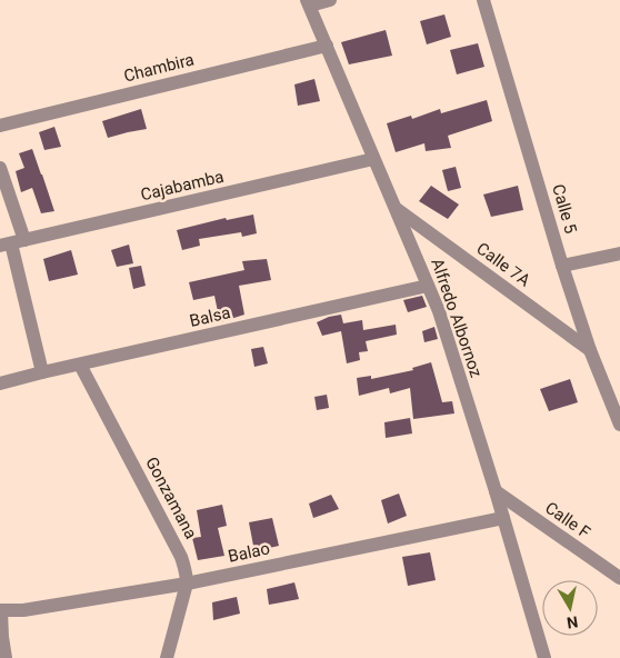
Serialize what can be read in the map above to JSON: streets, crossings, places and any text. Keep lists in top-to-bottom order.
{
  "streets": {
    "street": [
      "Chambira",
      "Cajabamba",
      "Calle 5",
      "Calle 7A",
      "Balsa",
      "Alfredo Albornoz",
      "Gonzamana",
      "Calle F",
      "Balao"
    ]
  },
  "crossings": [
    ["Chambira", "Alfredo Albornoz"],
    ["Cajabamba", "Alfredo Albornoz"],
    ["Calle 5", "Calle 7A"],
    ["Calle 7A", "Alfredo Albornoz"],
    ["Balsa", "Alfredo Albornoz"],
    ["Balsa", "Gonzamana"],
    ["Alfredo Albornoz", "Calle F"],
    ["Alfredo Albornoz", "Balao"],
    ["Gonzamana", "Balao"]
  ],
  "north": "bottom"
}
